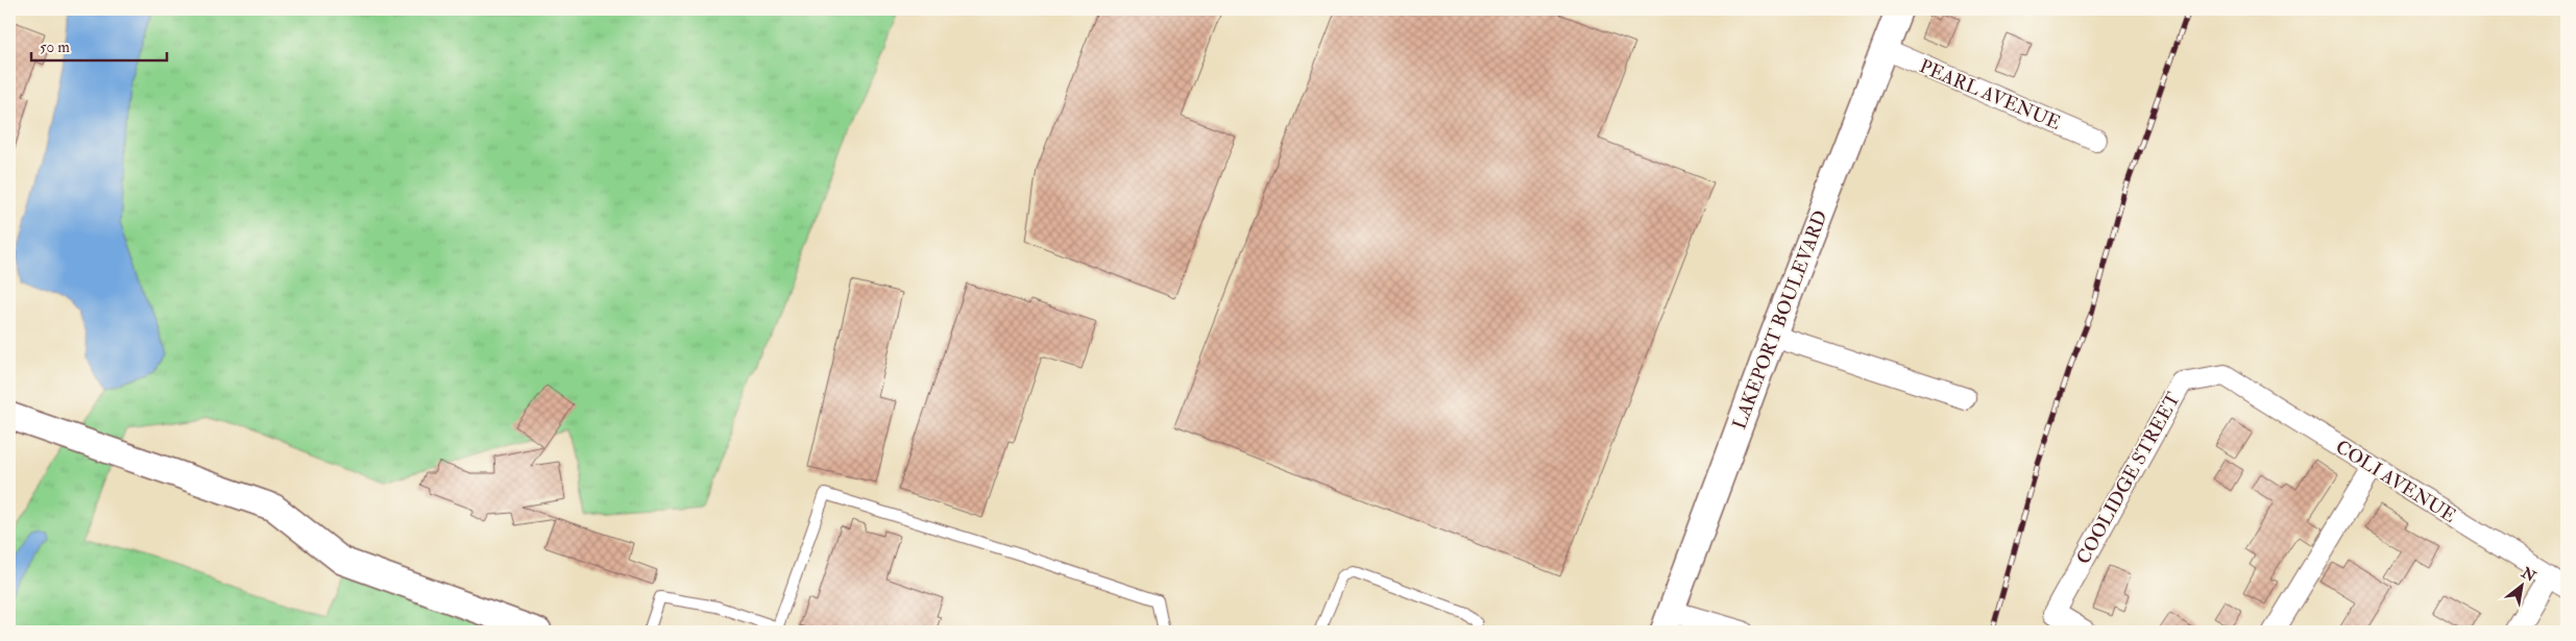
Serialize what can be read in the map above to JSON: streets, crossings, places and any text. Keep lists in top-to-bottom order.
{
  "streets": {
    "street": [
      "PEARL AVENUE",
      "LAKEPORT BOULEVARD",
      "COOLIDGE STREET",
      "COLI AVENUE"
    ]
  },
  "crossings": [
    ["PEARL AVENUE", "LAKEPORT BOULEVARD"],
    ["COOLIDGE STREET", "COLI AVENUE"]
  ],
  "scale_bar": "50 m",
  "north": "top right"
}
